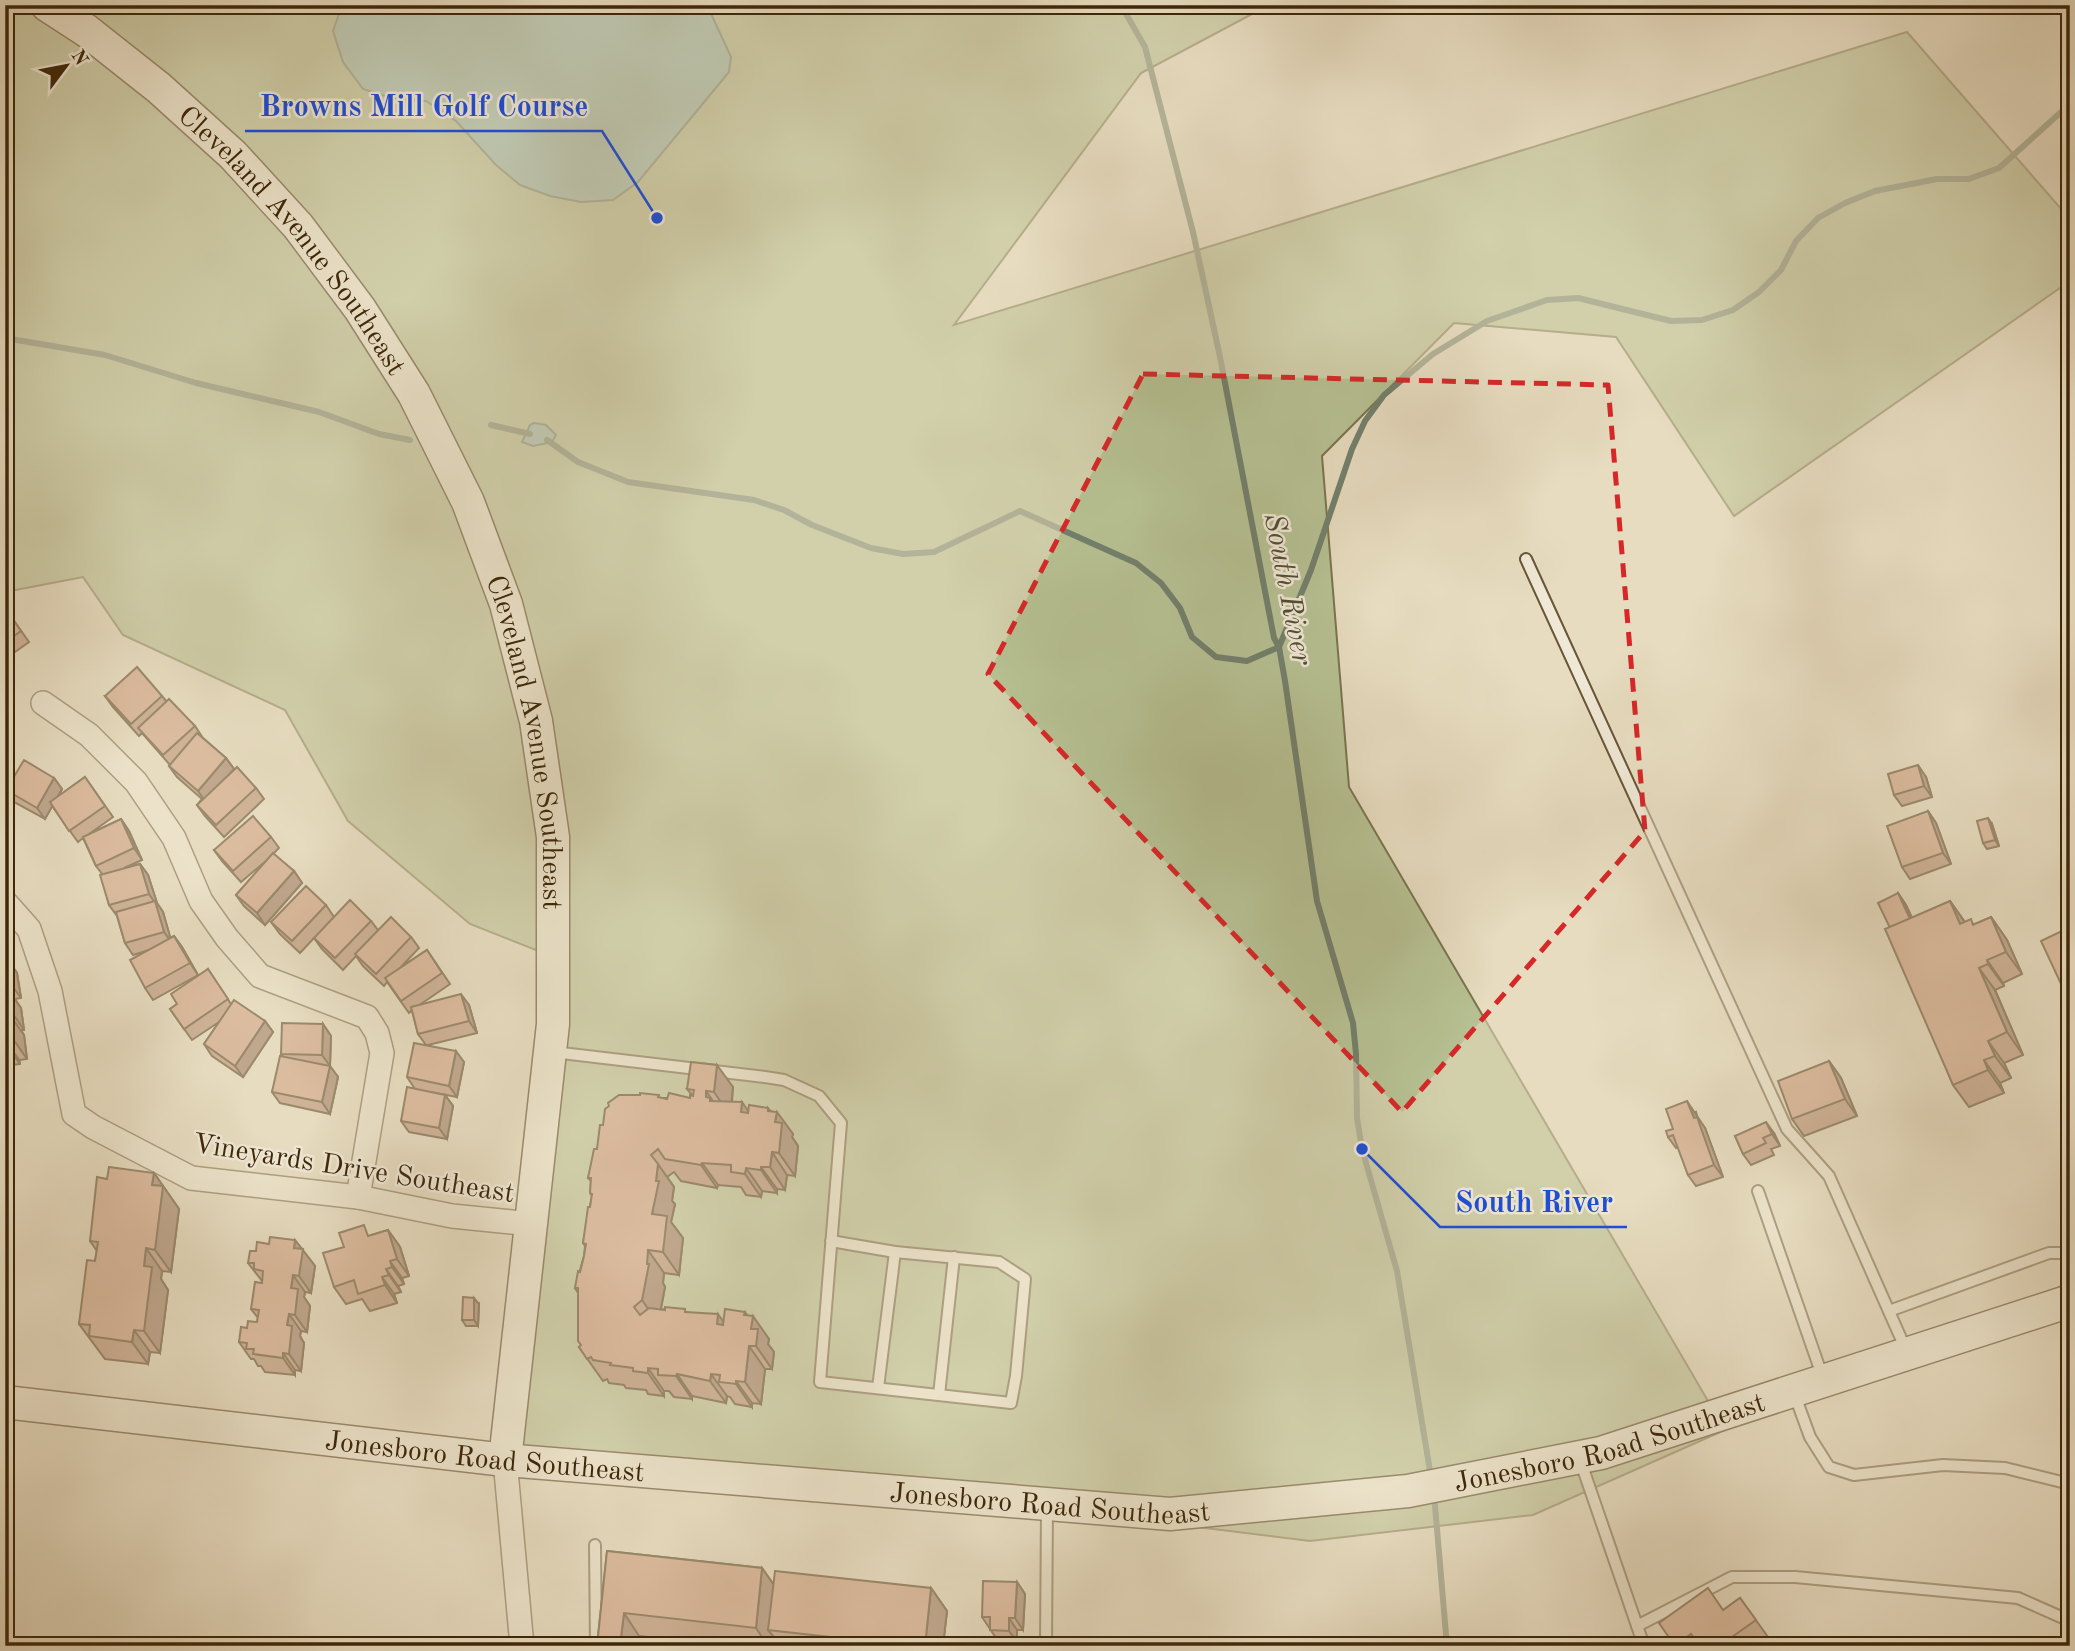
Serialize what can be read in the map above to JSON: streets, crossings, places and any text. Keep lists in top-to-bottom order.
{
  "streets": {
    "main road": ["Cleveland Avenue Southeast", "Jonesboro Road Southeast"],
    "street": ["Vineyards Drive Southeast"]
  },
  "crossings": [
    ["Cleveland Avenue Southeast", "Vineyards Drive Southeast"],
    ["Cleveland Avenue Southeast", "Jonesboro Road Southeast"]
  ],
  "water": ["South River"],
  "places": ["Browns Mill Golf Course", "South River"],
  "north": "top right"
}
